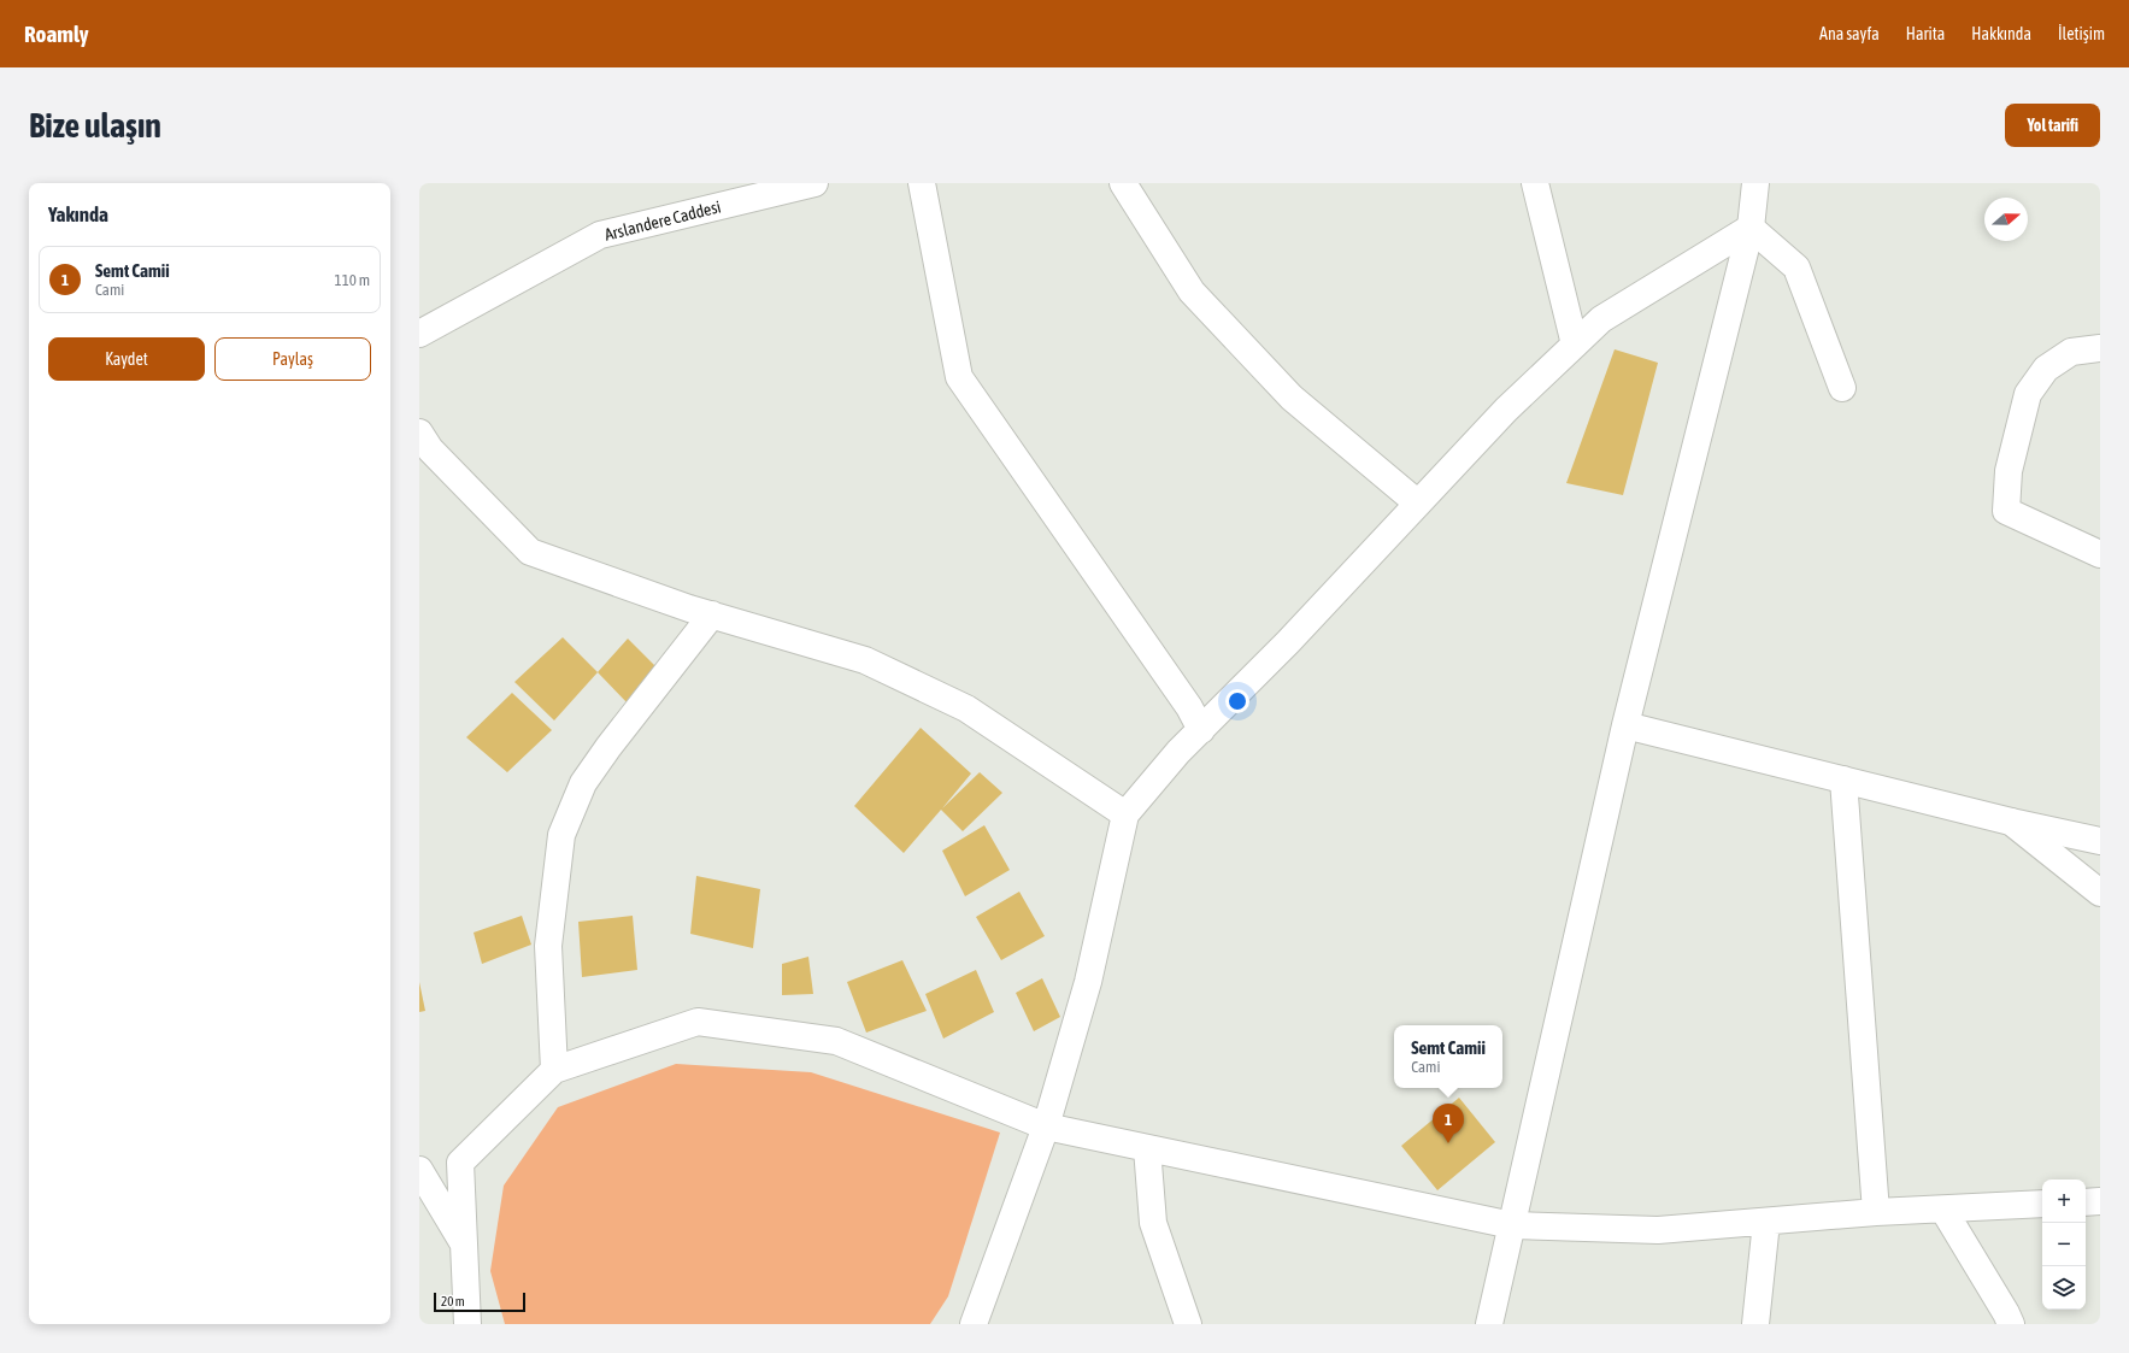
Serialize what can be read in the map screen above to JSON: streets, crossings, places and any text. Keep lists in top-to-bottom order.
{
  "streets": {
    "street": ["Arslandere Caddesi"]
  },
  "scale_bar": "20 m",
  "north": "right",
  "page": {
    "header": "Roamly",
    "nav": [
      "Ana sayfa",
      "Harita",
      "Hakkında",
      "İletişim"
    ],
    "buttons": [
      "Yol tarifi",
      ["Kaydet", "Paylaş"]
    ],
    "title": "Bize ulaşın",
    "heading": "Yakında",
    "list": [
      {
        "mark": "1",
        "name": "Semt Camii",
        "note": "Cami",
        "value": "110 m"
      }
    ],
    "popup": ["Semt Camii", "Cami"],
    "pins": "1",
    "map_buttons": ["+", "−"],
    "scale": "20 m"
  }
}
